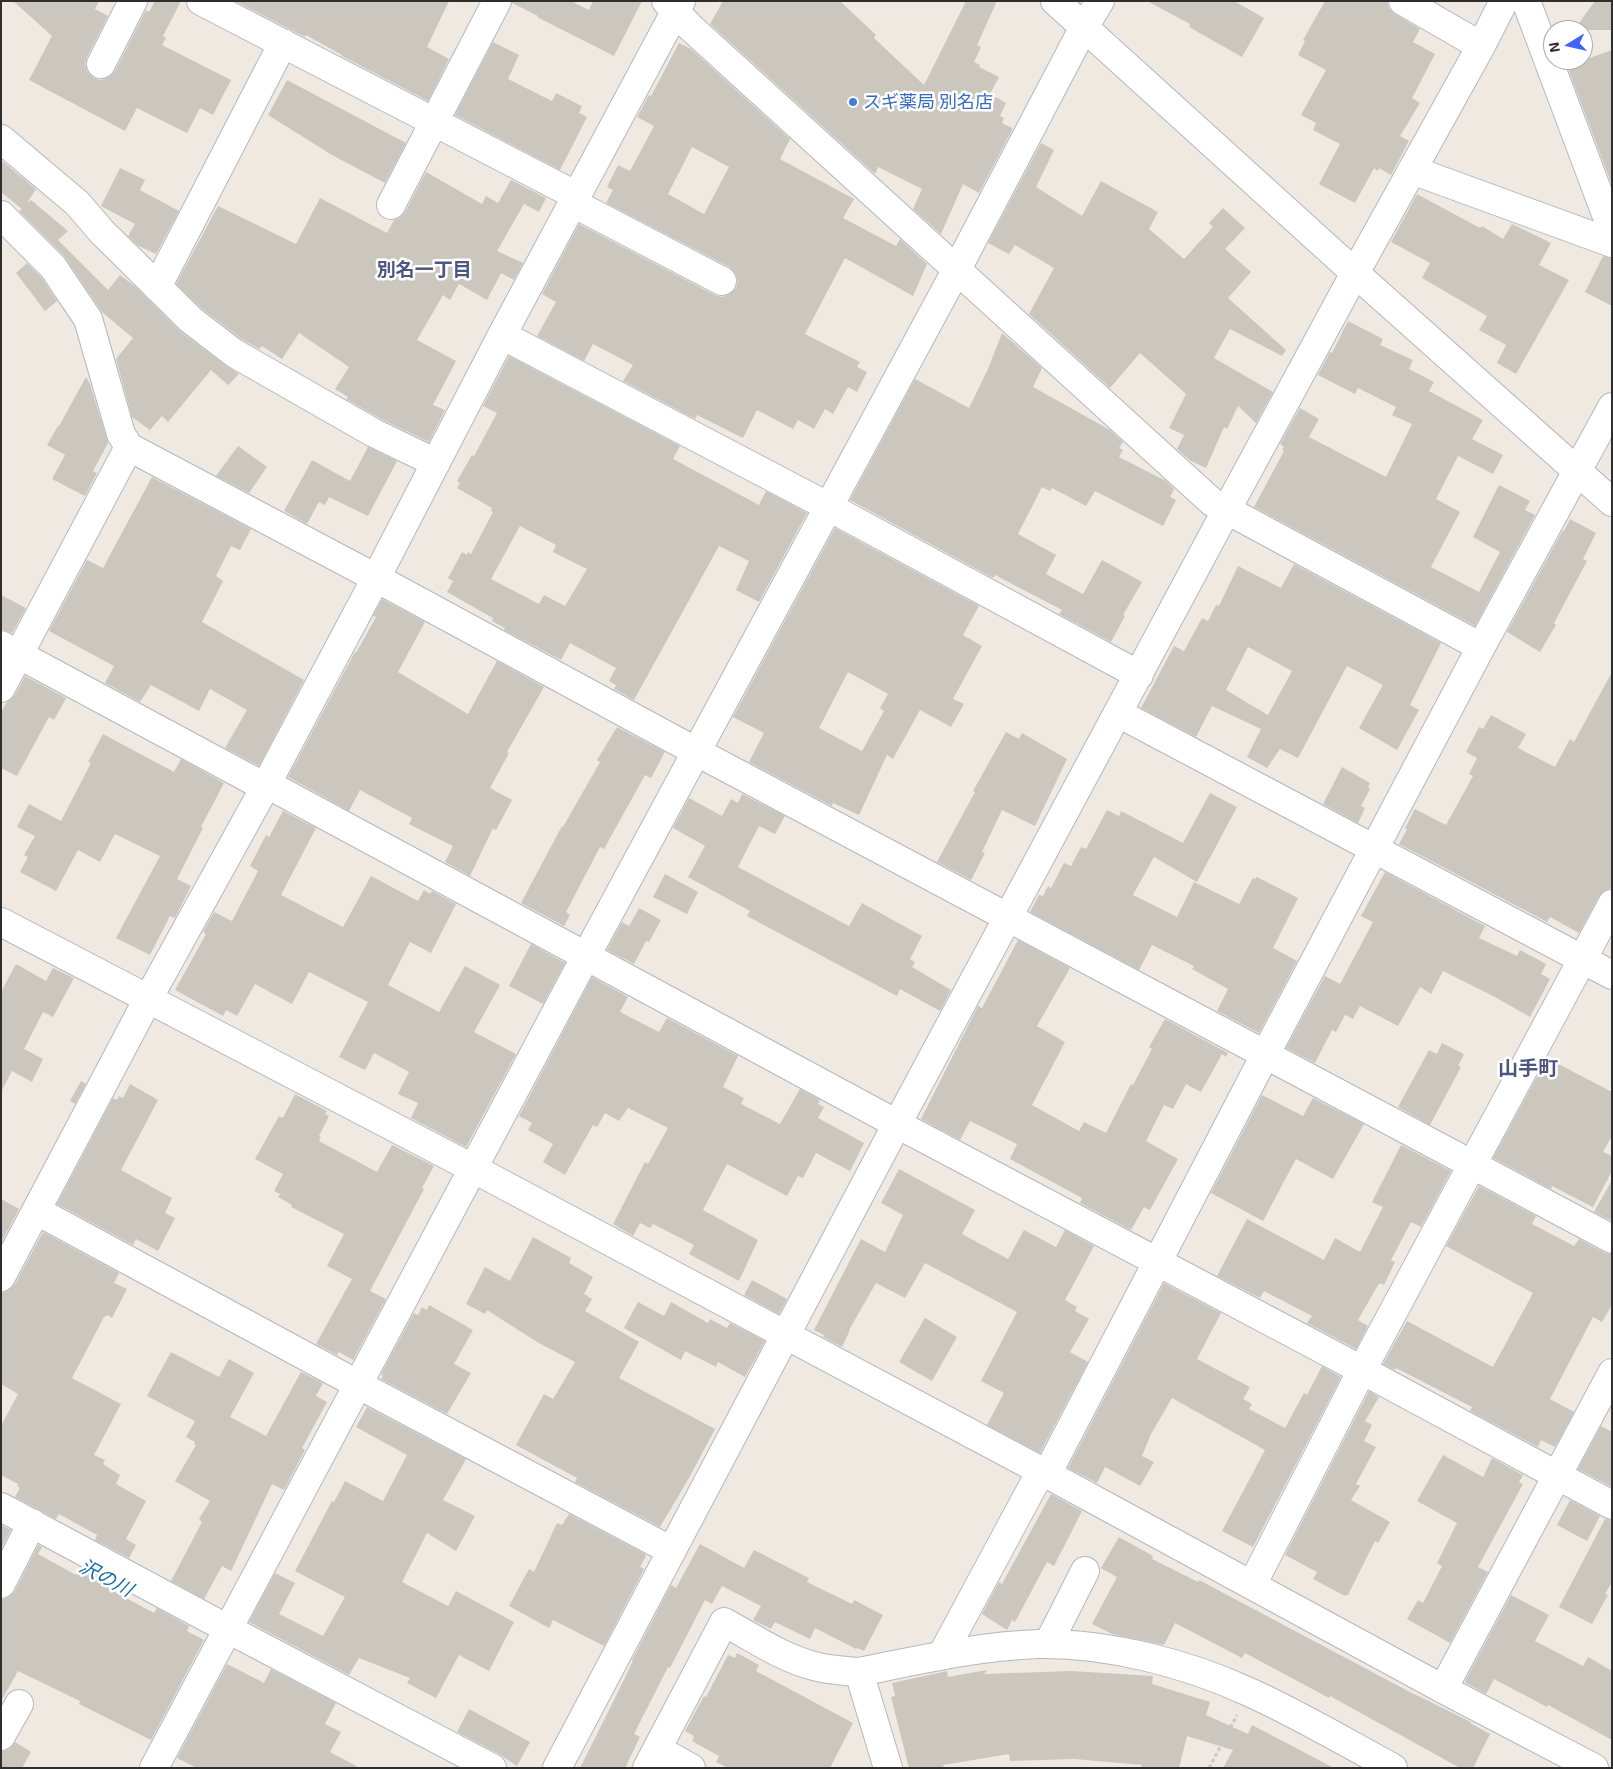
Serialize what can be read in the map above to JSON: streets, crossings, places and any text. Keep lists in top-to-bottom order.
{
  "districts": ["別名一丁目", "山手町"],
  "water": ["沢の川"],
  "places": ["スギ薬局 別名店"],
  "north": "left"
}
